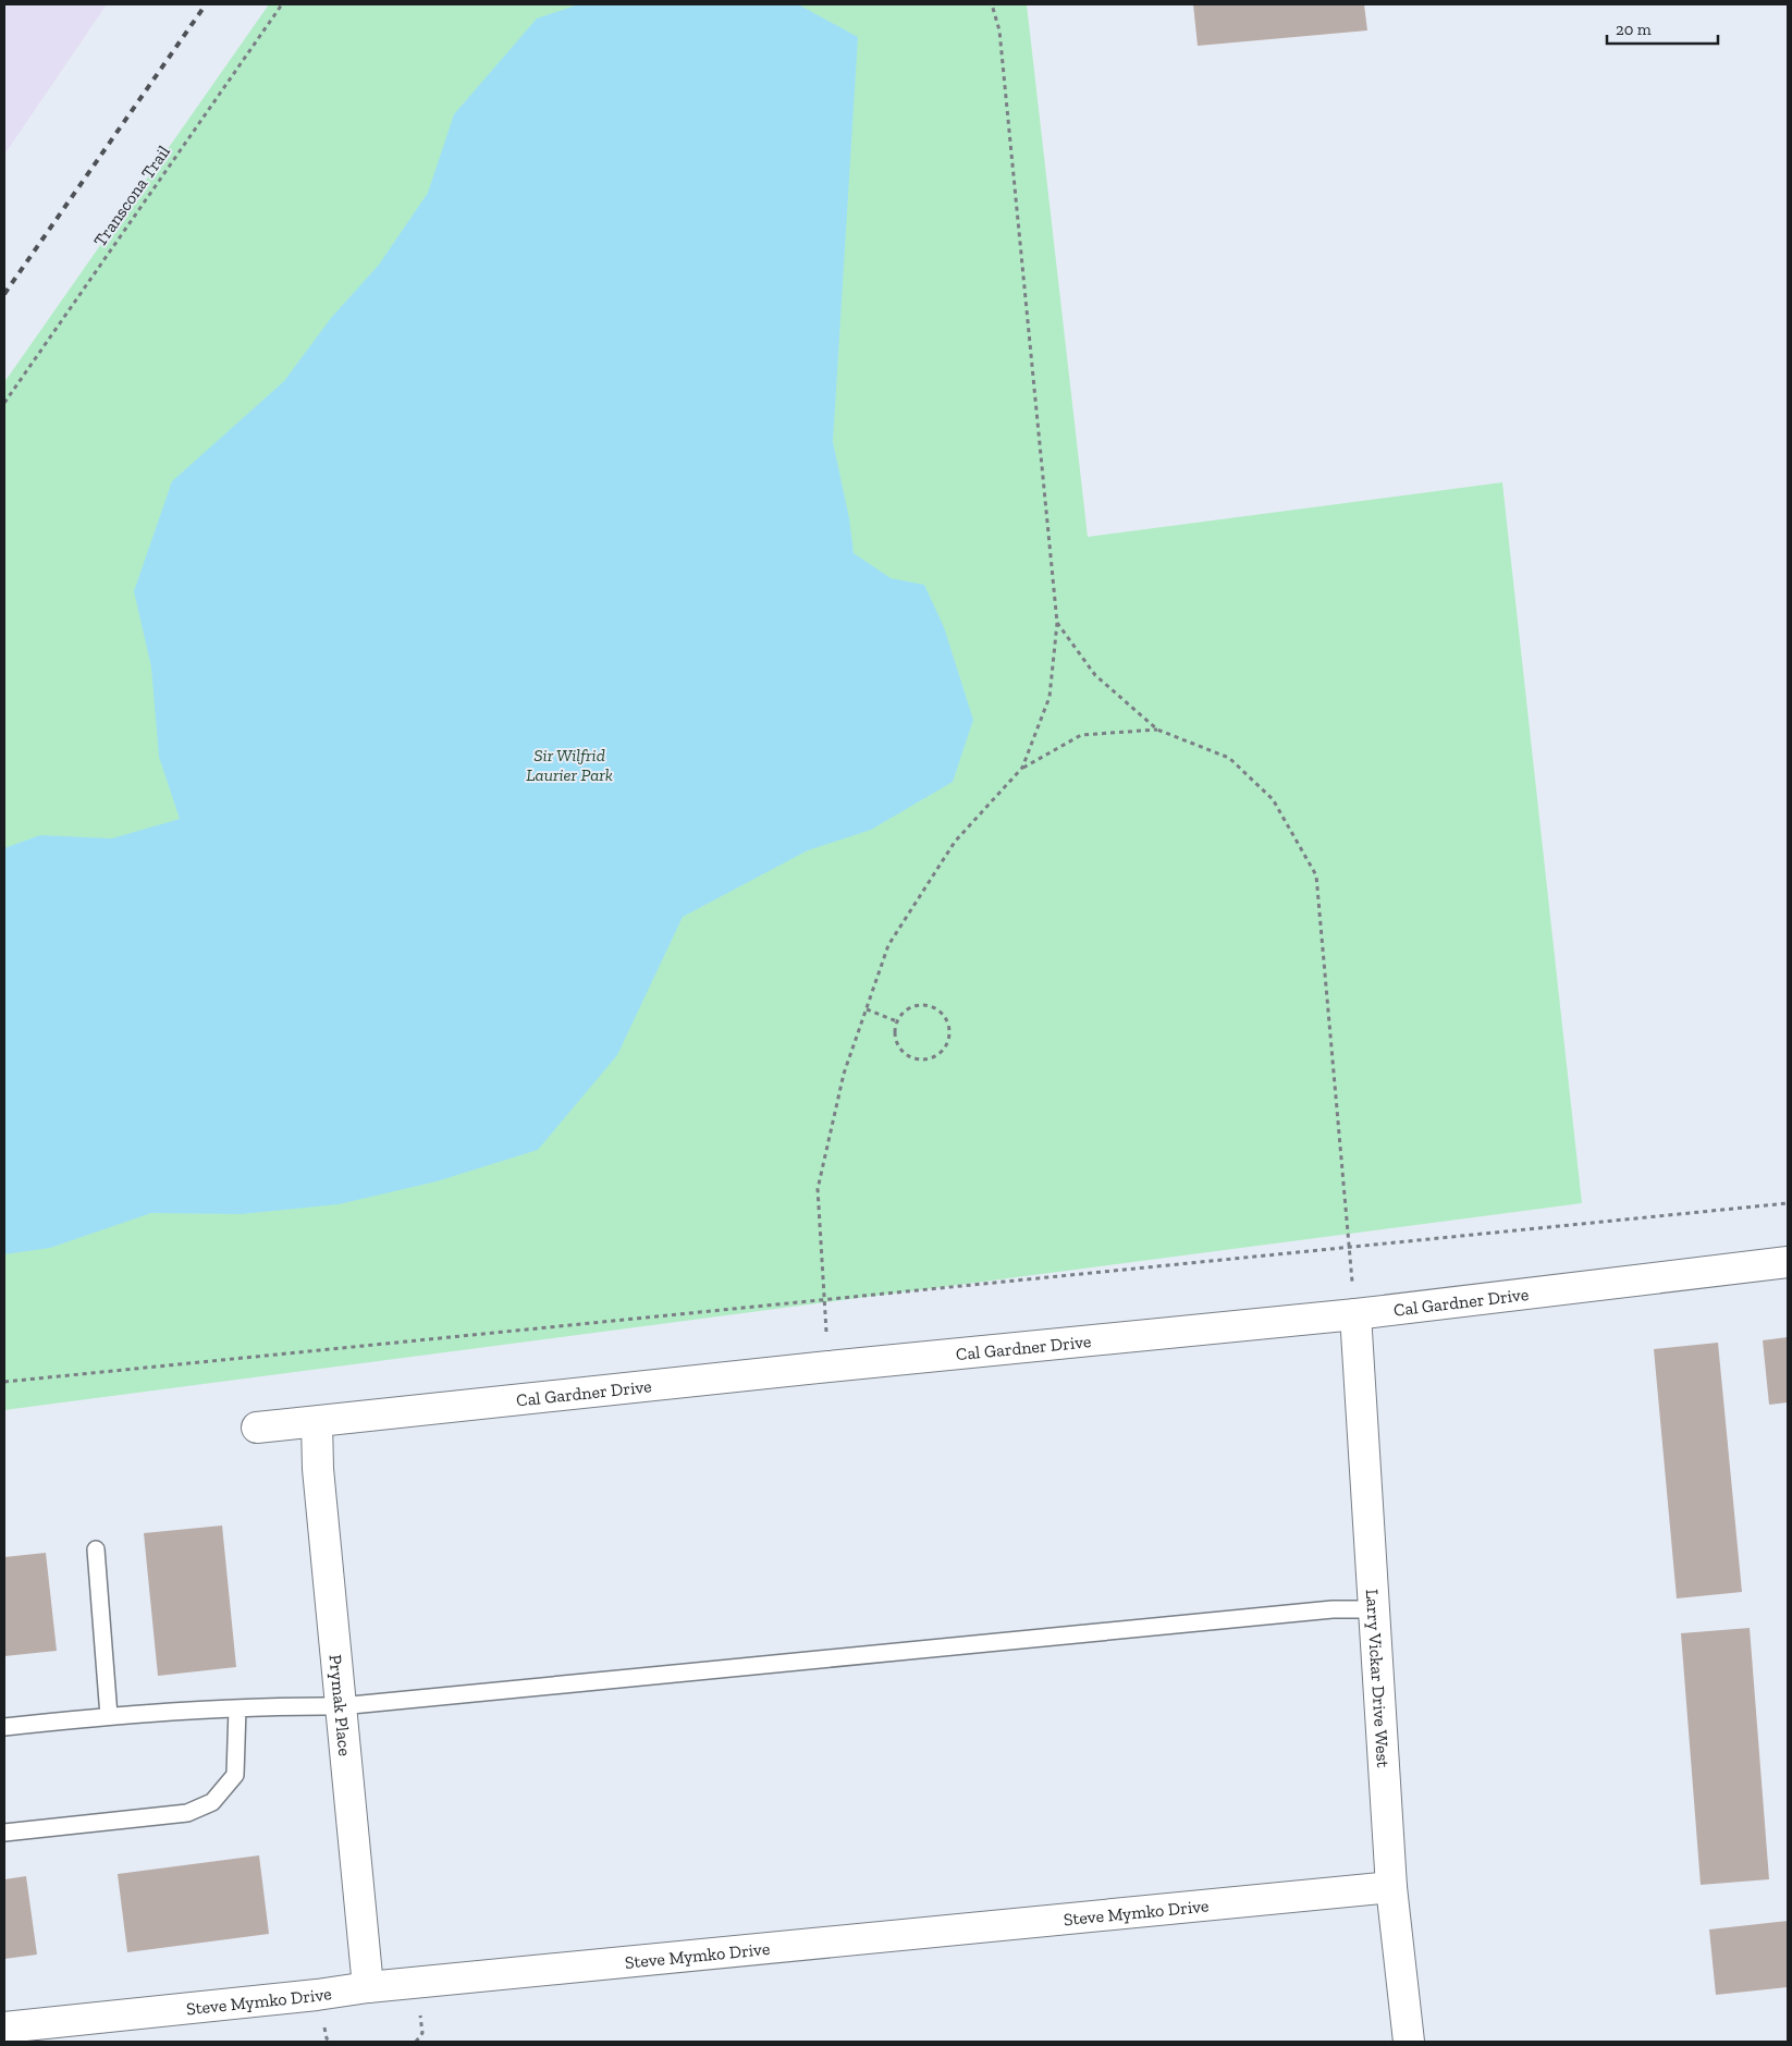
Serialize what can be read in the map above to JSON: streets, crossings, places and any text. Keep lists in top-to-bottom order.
{
  "streets": {
    "street": [
      "Cal Gardner Drive",
      "Larry Vickar Drive West",
      "Prymak Place",
      "Steve Mymko Drive"
    ],
    "path": ["Transcona Trail"]
  },
  "crossings": [
    ["Cal Gardner Drive", "Larry Vickar Drive West"],
    ["Cal Gardner Drive", "Prymak Place"],
    ["Larry Vickar Drive West", "Steve Mymko Drive"],
    ["Prymak Place", "Steve Mymko Drive"]
  ],
  "parks": ["Sir Wilfrid Laurier Park"],
  "scale_bar": "20 m"
}
